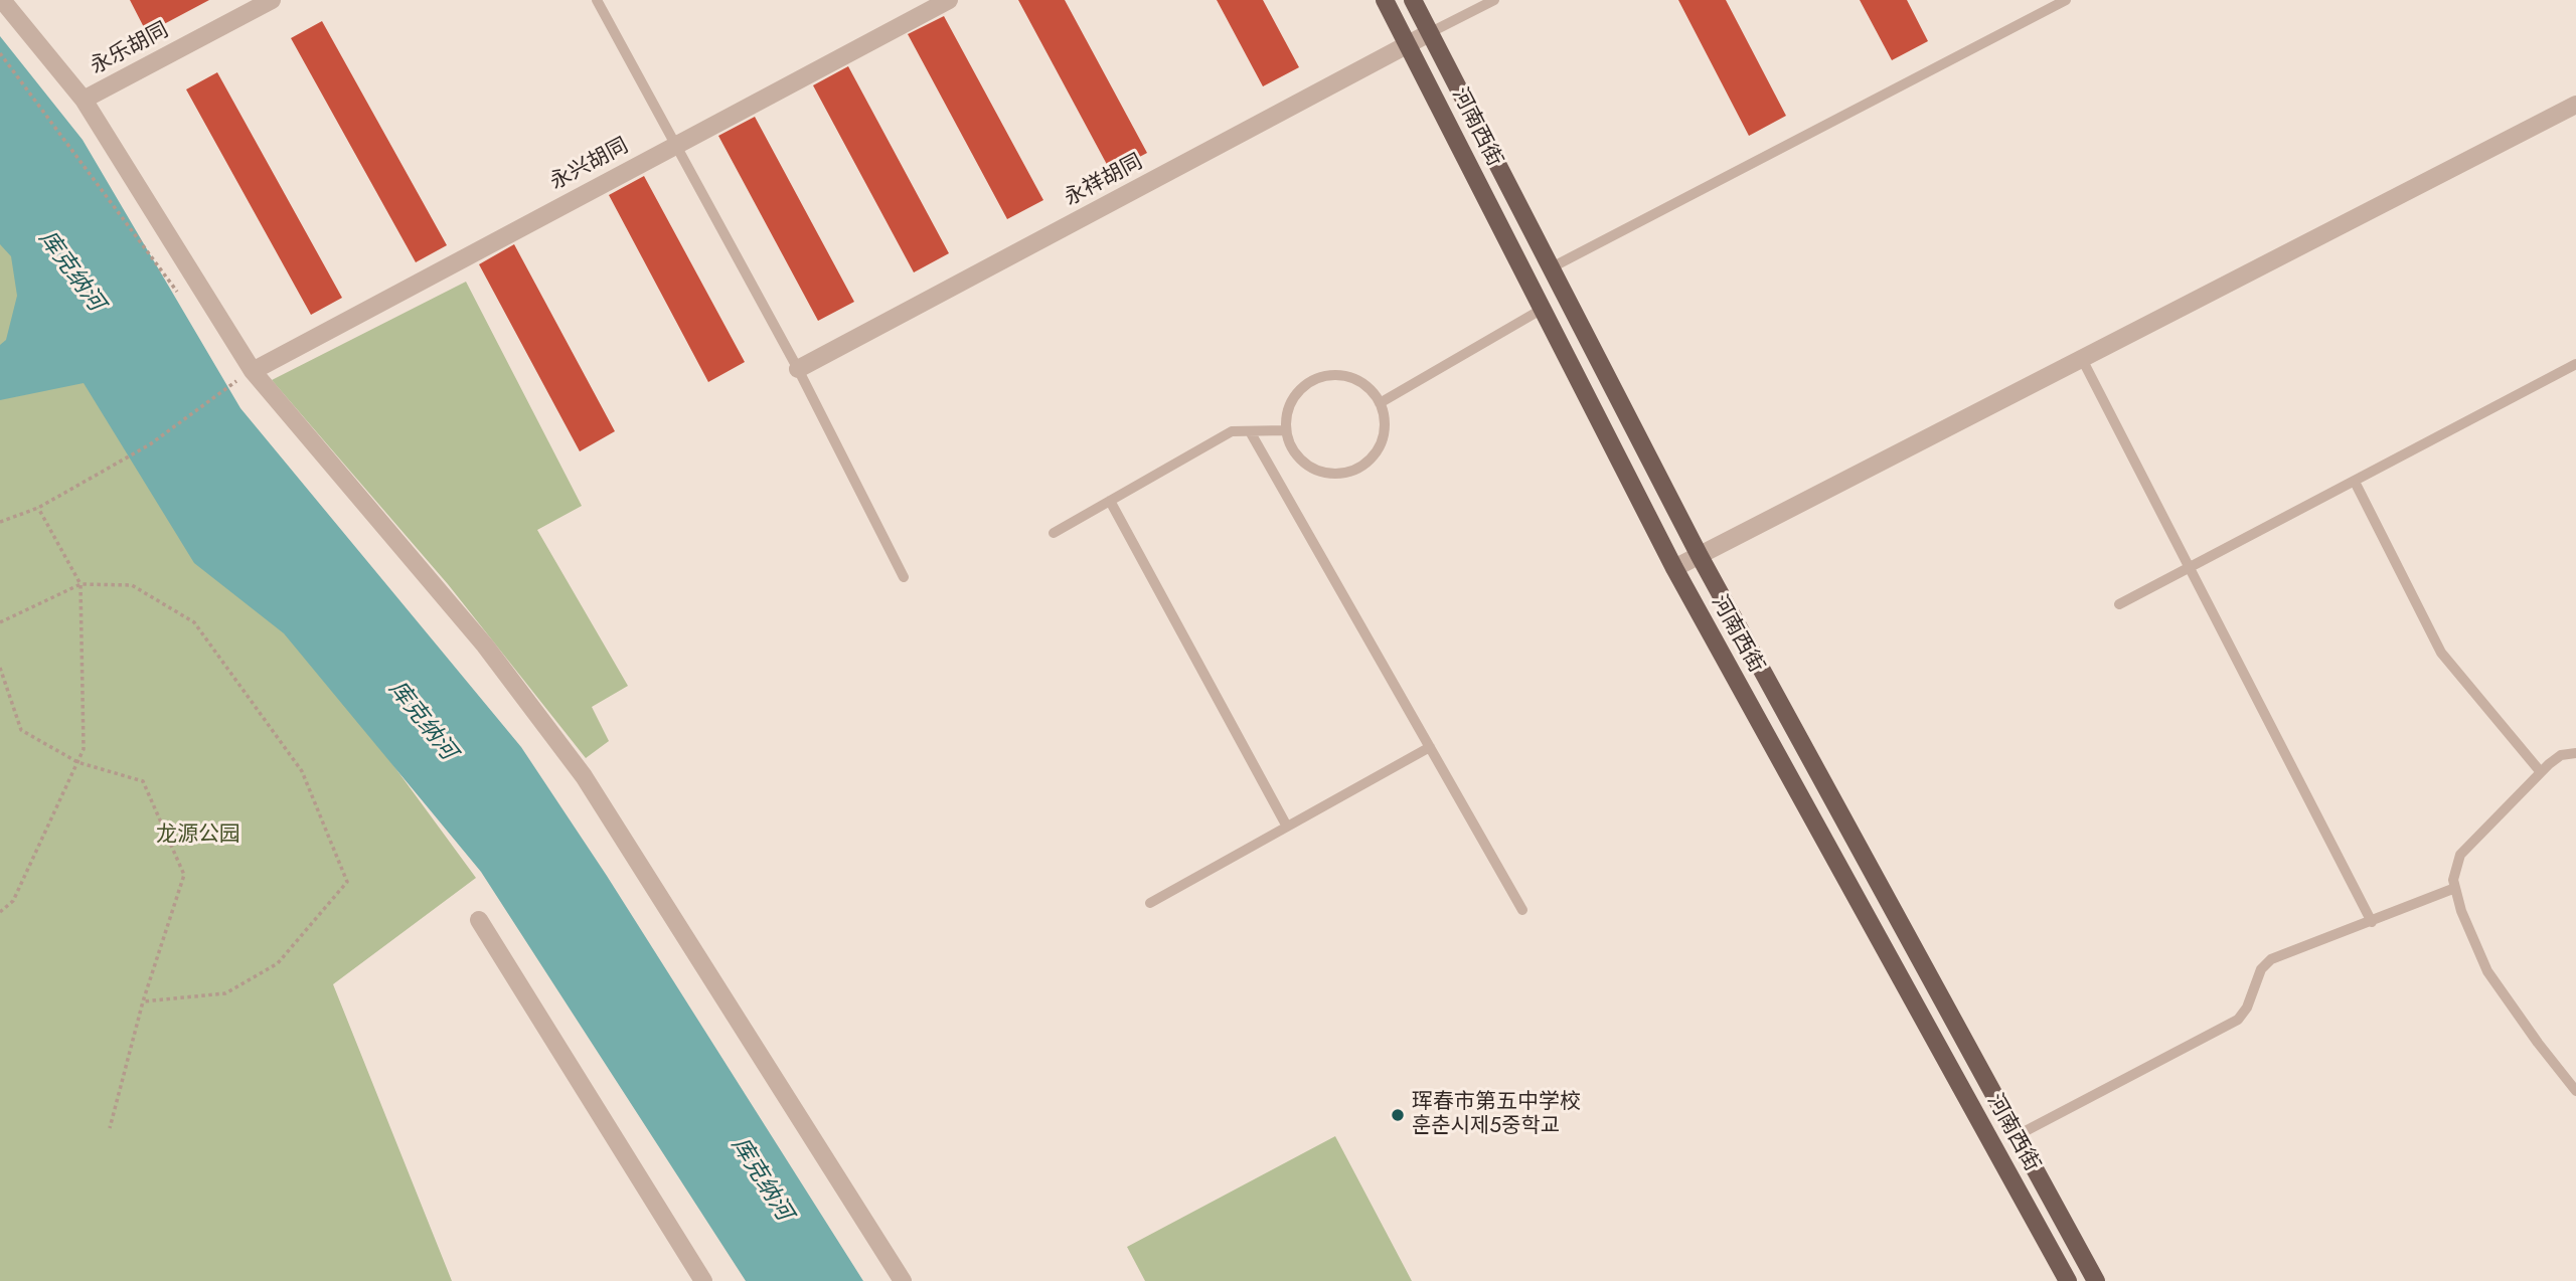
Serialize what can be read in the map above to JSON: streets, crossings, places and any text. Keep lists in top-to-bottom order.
{
  "streets": {
    "main road": ["河南西街"],
    "street": ["永乐胡同", "永兴胡同", "永祥胡同"]
  },
  "crossings": [
    ["河南西街", "永祥胡同"]
  ],
  "water": ["库克纳河"],
  "parks": ["龙源公园"],
  "places": ["珲春市第五中学校 훈춘시제5중학교"]
}
